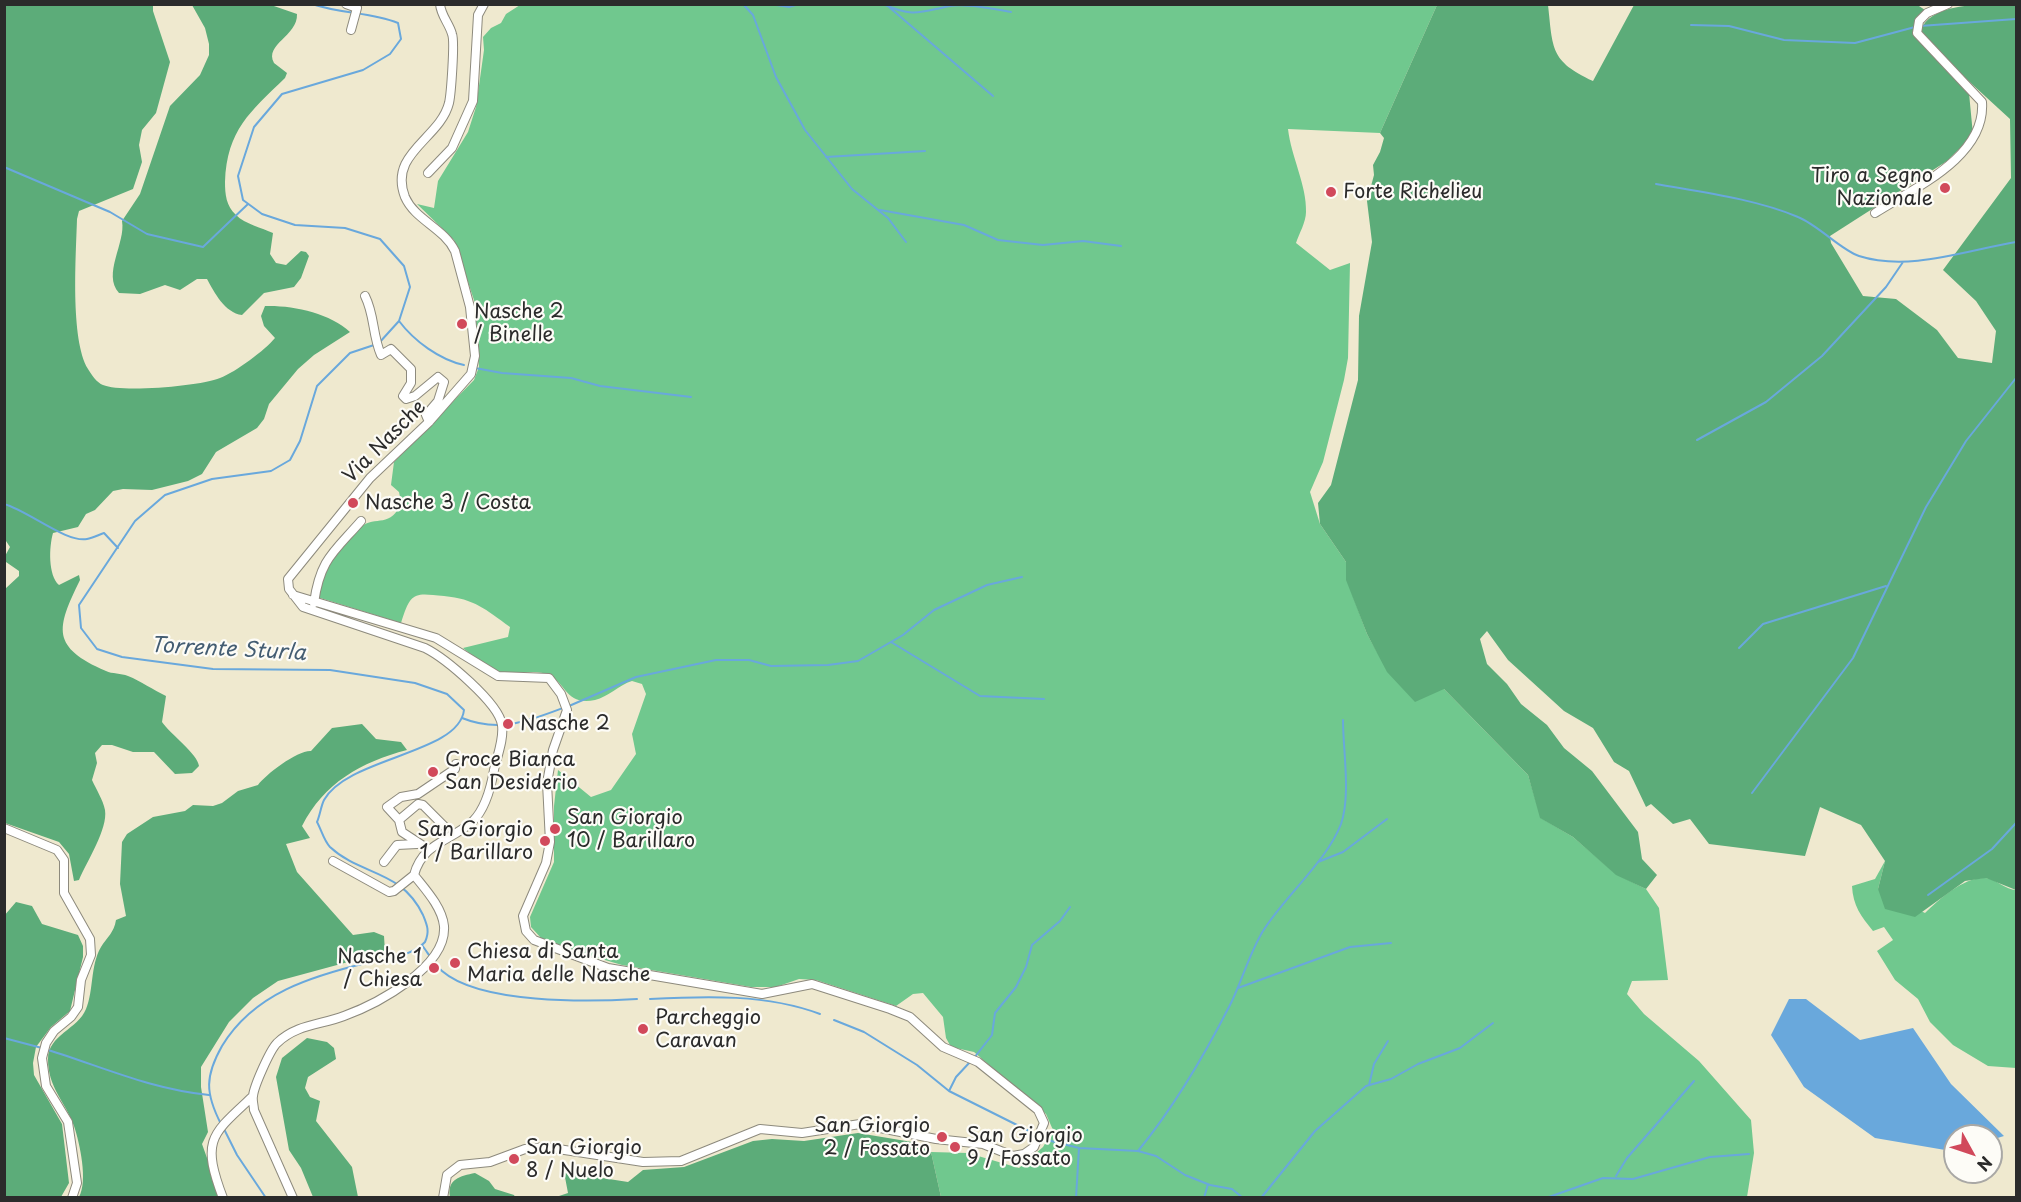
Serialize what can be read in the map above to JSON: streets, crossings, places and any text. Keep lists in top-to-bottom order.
{
  "streets": {
    "street": ["Via Nasche"]
  },
  "water": ["Torrente Sturla"],
  "places": [
    "Tiro a Segno Nazionale",
    "Forte Richelieu",
    "Nasche 2 / Binelle",
    "Nasche 3 / Costa",
    "Nasche 2",
    "Croce Bianca San Desiderio",
    "San Giorgio 10 / Barillaro",
    "San Giorgio 1 / Barillaro",
    "Chiesa di Santa Maria delle Nasche",
    "Nasche 1 / Chiesa",
    "Parcheggio Caravan",
    "San Giorgio 2 / Fossato",
    "San Giorgio 9 / Fossato",
    "San Giorgio 8 / Nuelo"
  ],
  "north": "bottom right"
}
